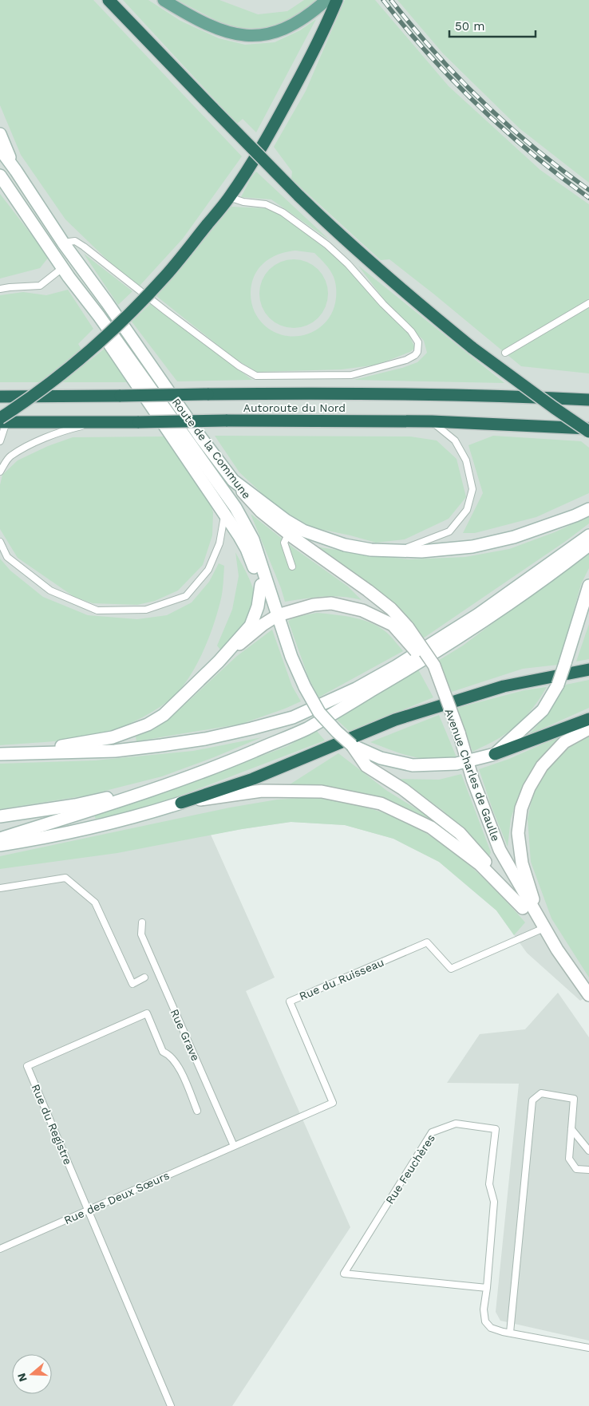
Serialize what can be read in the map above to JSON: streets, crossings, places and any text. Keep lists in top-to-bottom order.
{
  "streets": {
    "highway": ["Autoroute du Nord"],
    "main road": ["Route de la Commune", "Avenue Charles de Gaulle"],
    "lane": [
      "Rue du Ruisseau",
      "Rue Grave",
      "Rue du Registre",
      "Rue Feuchères",
      "Rue des Deux Sœurs"
    ]
  },
  "crossings": [
    ["Route de la Commune", "Avenue Charles de Gaulle"],
    ["Avenue Charles de Gaulle", "Rue du Ruisseau"],
    ["Rue du Ruisseau", "Rue Grave"],
    ["Rue du Ruisseau", "Rue des Deux Sœurs"],
    ["Rue Grave", "Rue des Deux Sœurs"],
    ["Rue du Registre", "Rue des Deux Sœurs"]
  ],
  "scale_bar": "50 m",
  "north": "left"
}
